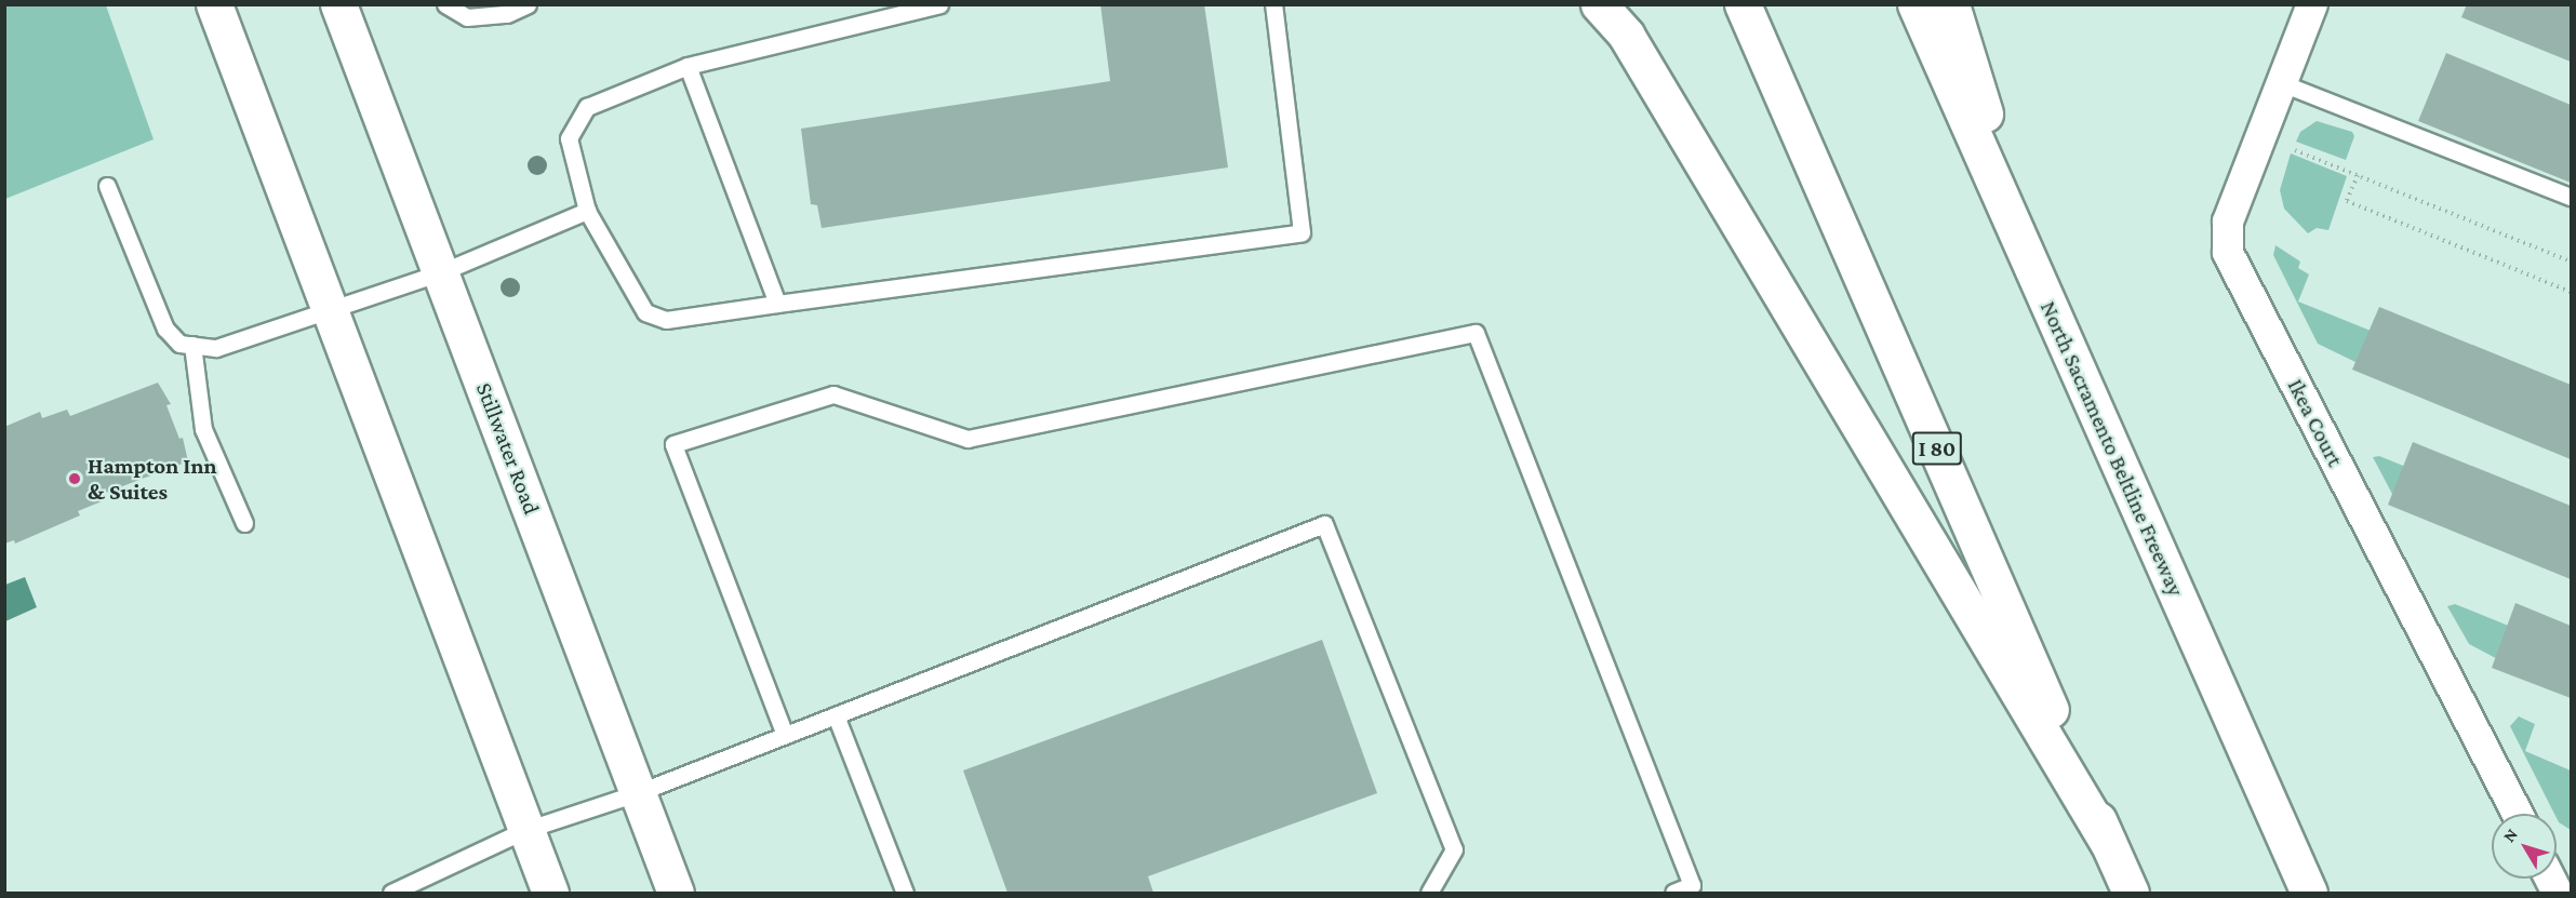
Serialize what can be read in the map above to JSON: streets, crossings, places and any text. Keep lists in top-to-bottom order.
{
  "streets": {
    "main road": ["Stillwater Road", "I 80", "North Sacramento Beltline Freeway"],
    "street": ["Ikea Court"]
  },
  "places": ["Hampton Inn & Suites"],
  "north": "top left"
}
